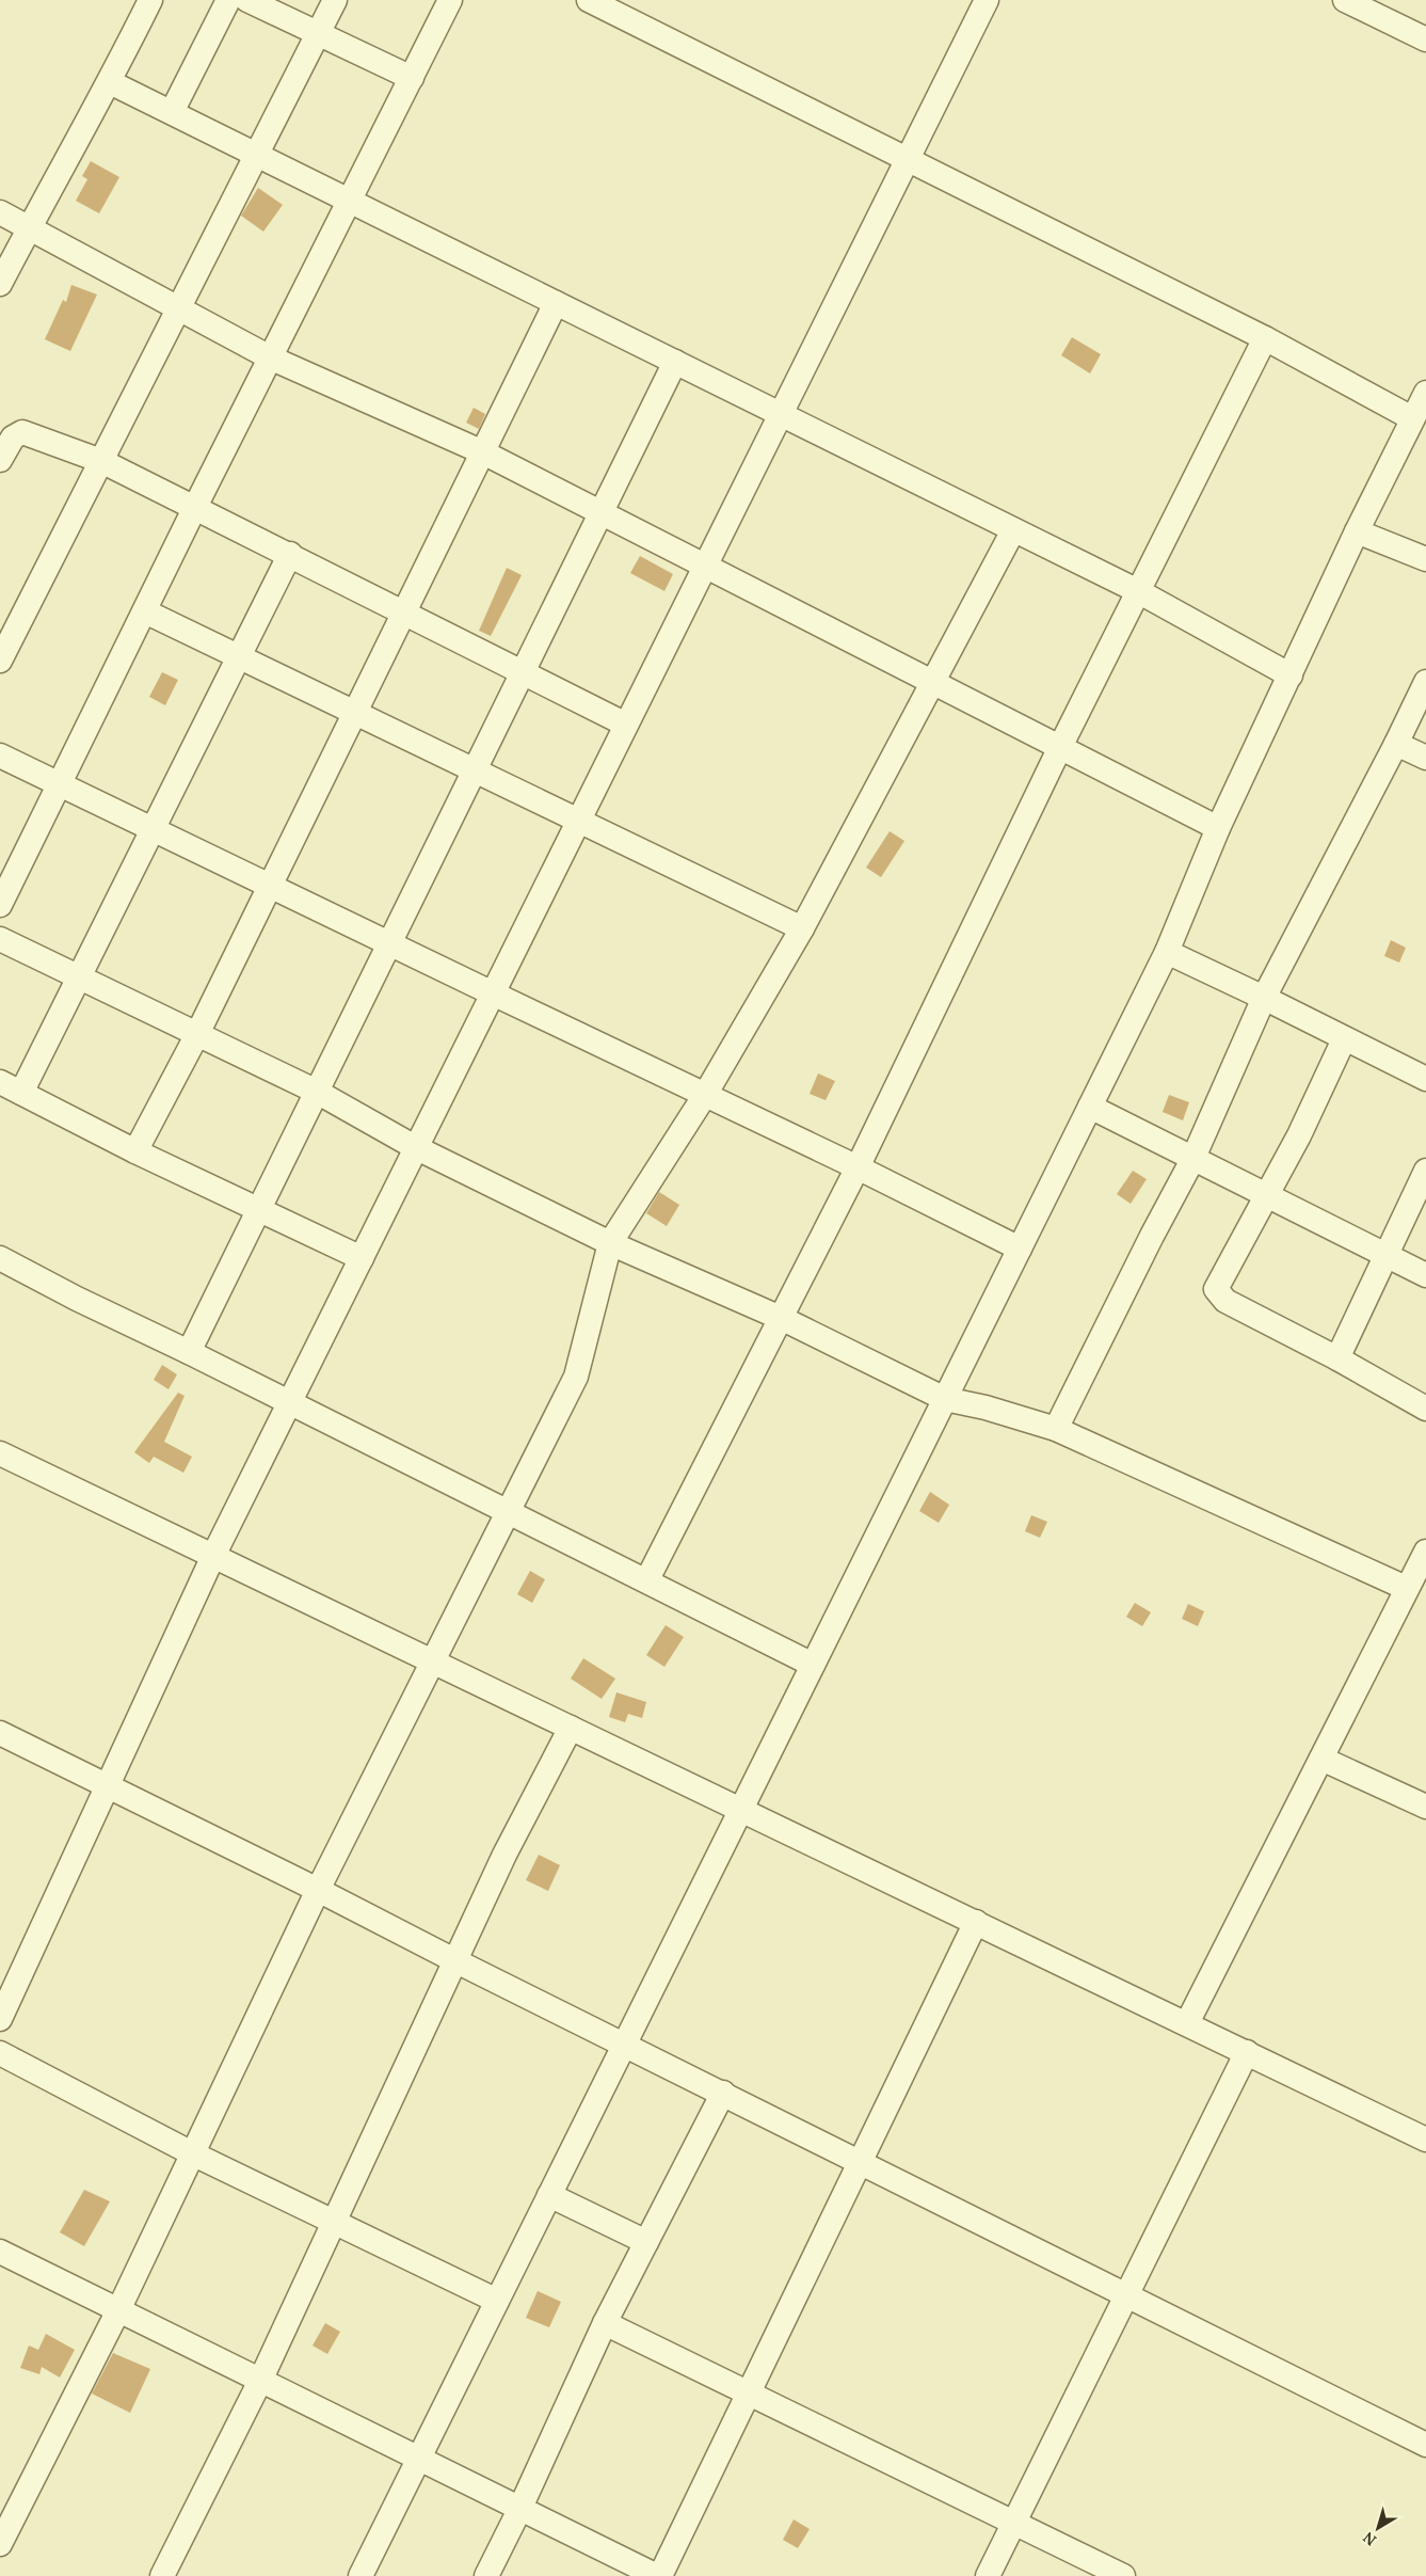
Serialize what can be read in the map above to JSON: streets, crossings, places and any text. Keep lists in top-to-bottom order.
{
  "north": "bottom left"
}
